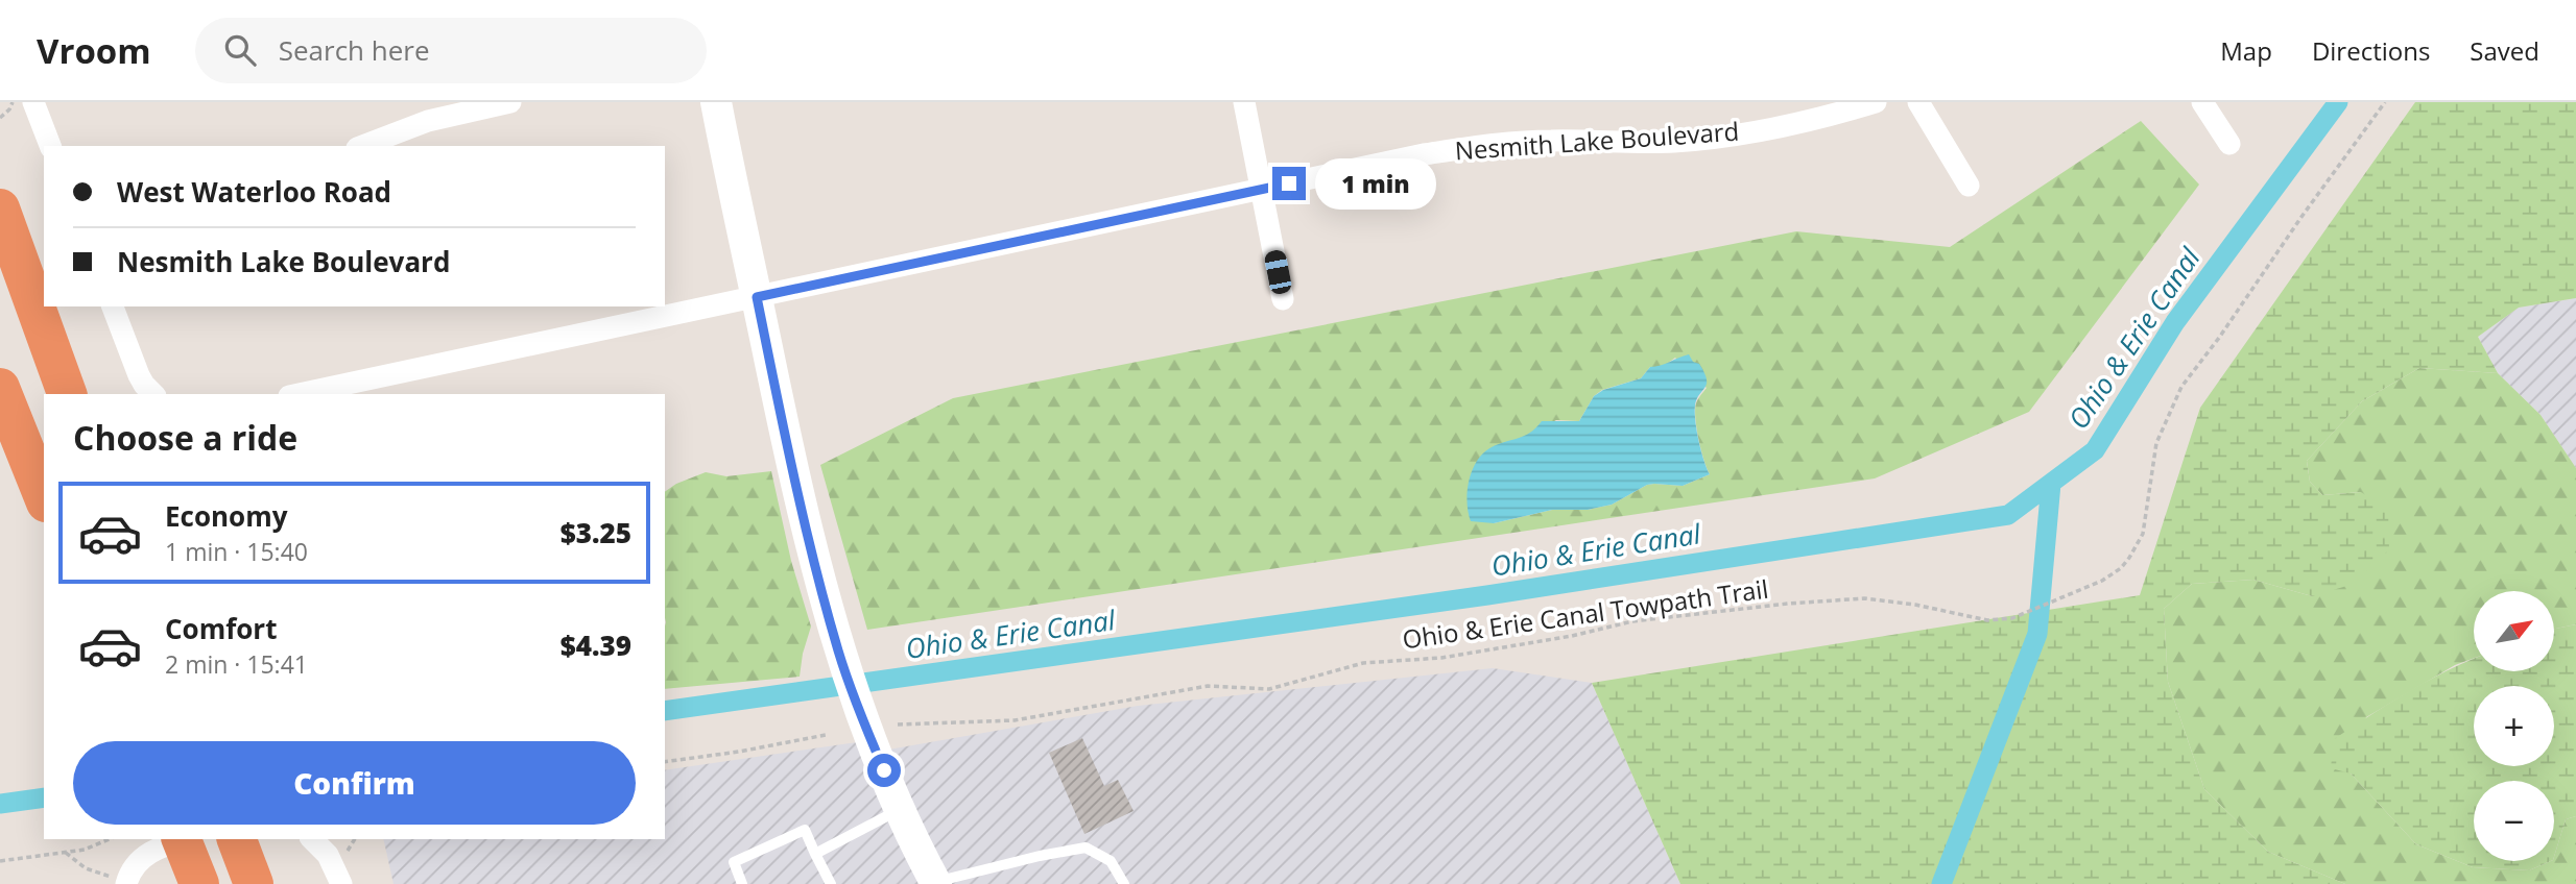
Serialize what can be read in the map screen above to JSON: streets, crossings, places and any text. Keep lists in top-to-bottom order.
{
  "streets": {
    "street": ["Nesmith Lake Boulevard"],
    "path": ["Ohio & Erie Canal Towpath Trail"]
  },
  "water": ["Ohio & Erie Canal"],
  "north": "top right",
  "page": {
    "header": "Vroom",
    "search": "Search here",
    "nav": ["Map", "Directions", "Saved"],
    "banner": ["West Waterloo Road", "Nesmith Lake Boulevard"],
    "bubble": "1 min",
    "heading": "Choose a ride",
    "list": [
      {
        "name": "Economy",
        "note": "1 min · 15:40",
        "value": "$3.25"
      },
      {
        "name": "Comfort",
        "note": "2 min · 15:41",
        "value": "$4.39"
      }
    ],
    "map_buttons": ["+", "−"],
    "buttons": "Confirm"
  }
}
